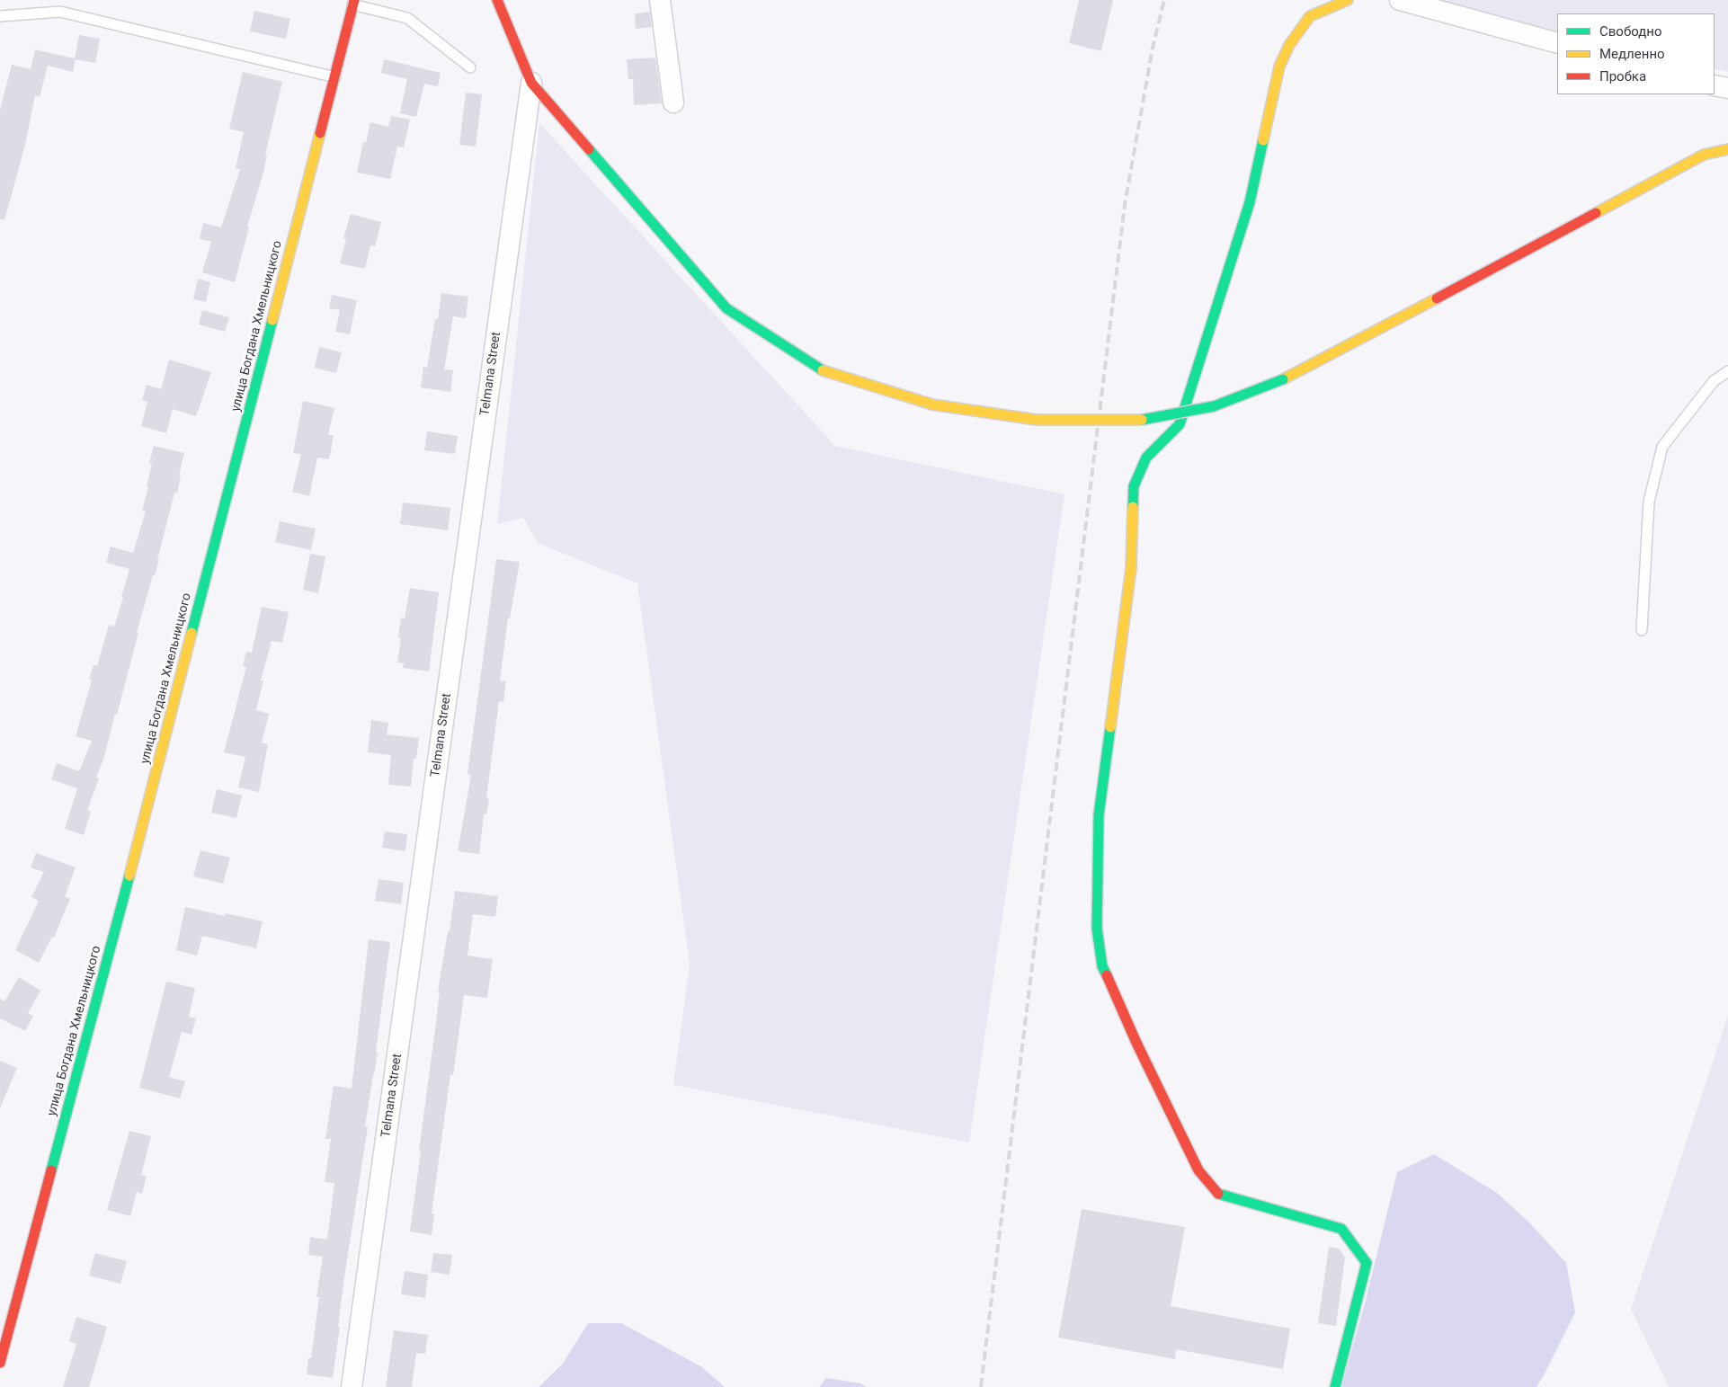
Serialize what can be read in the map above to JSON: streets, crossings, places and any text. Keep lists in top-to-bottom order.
{
  "streets": {
    "street": ["улица Богдана Хмельницкого", "Telmana Street"]
  },
  "legend": ["Свободно", "Медленно", "Пробка"]
}
